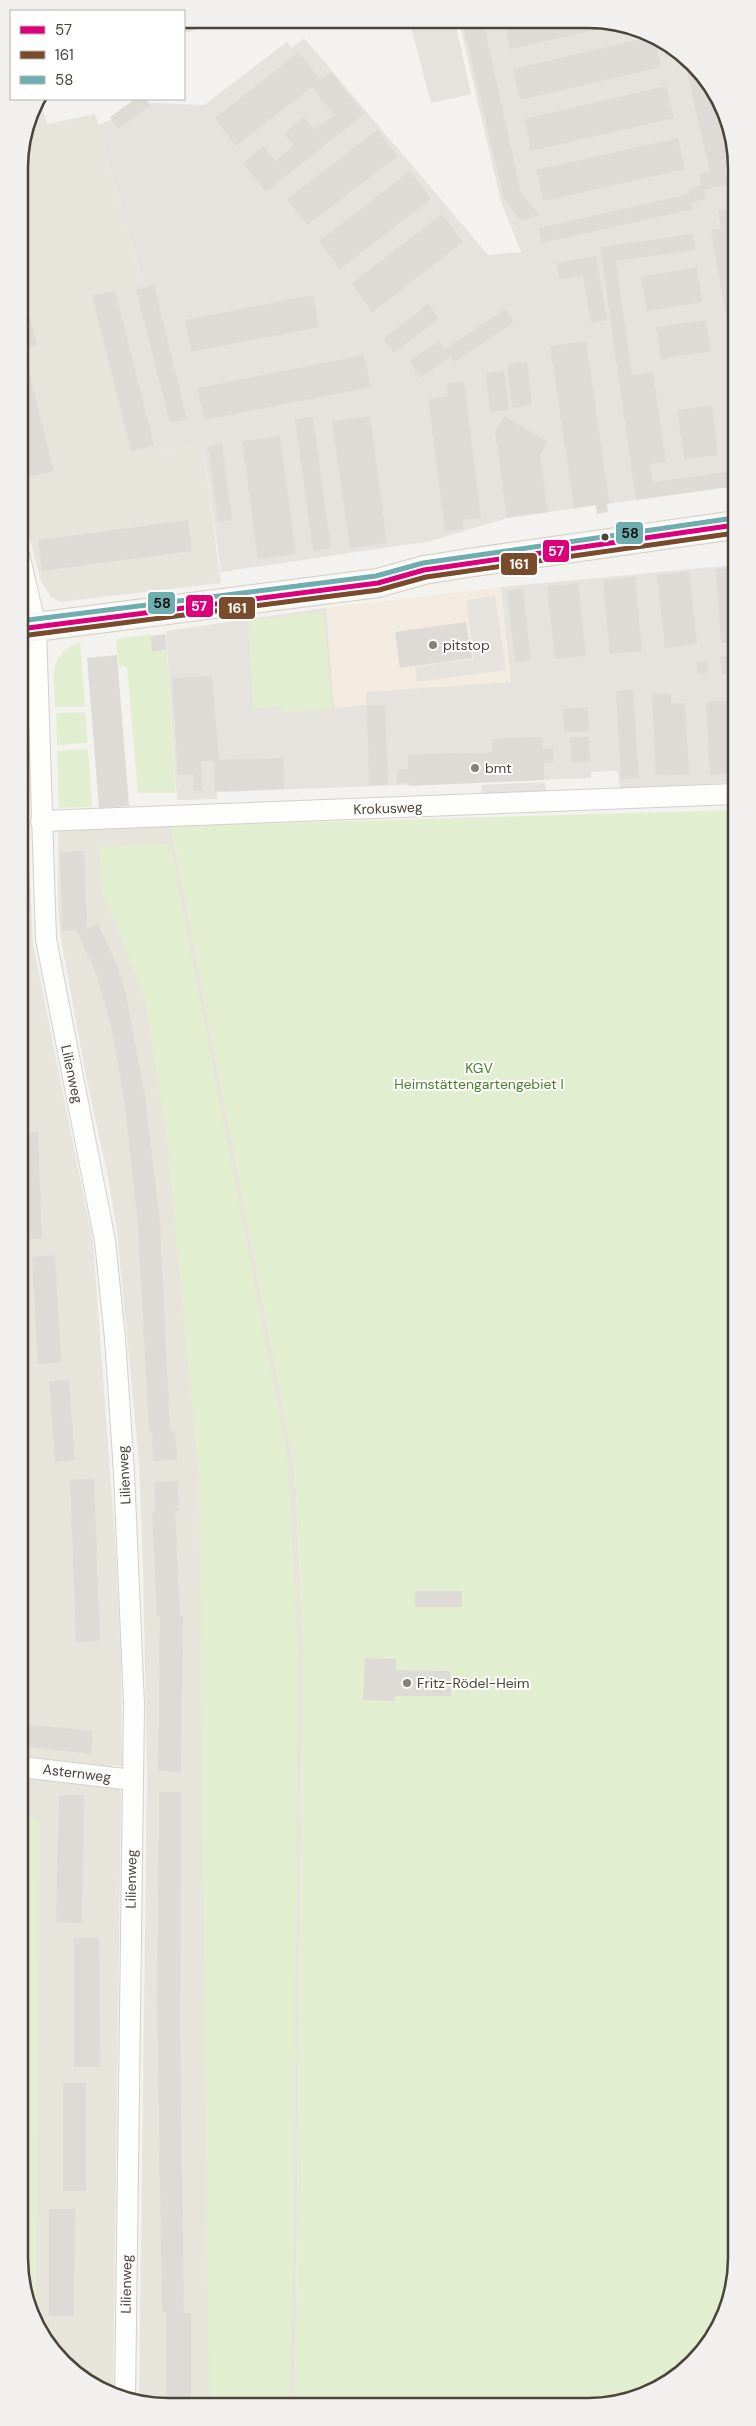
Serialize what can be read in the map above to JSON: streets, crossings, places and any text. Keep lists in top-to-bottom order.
{
  "streets": {
    "street": ["Krokusweg", "Lilienweg", "Asternweg"]
  },
  "crossings": [
    ["Krokusweg", "Lilienweg"],
    ["Lilienweg", "Asternweg"]
  ],
  "parks": ["KGV Heimstättengartengebiet I"],
  "places": ["pitstop", "bmt", "Fritz-Rödel-Heim"],
  "lines": ["transit line 58", "transit line 57", "transit line 161"],
  "legend": ["57", "161", "58"]
}
